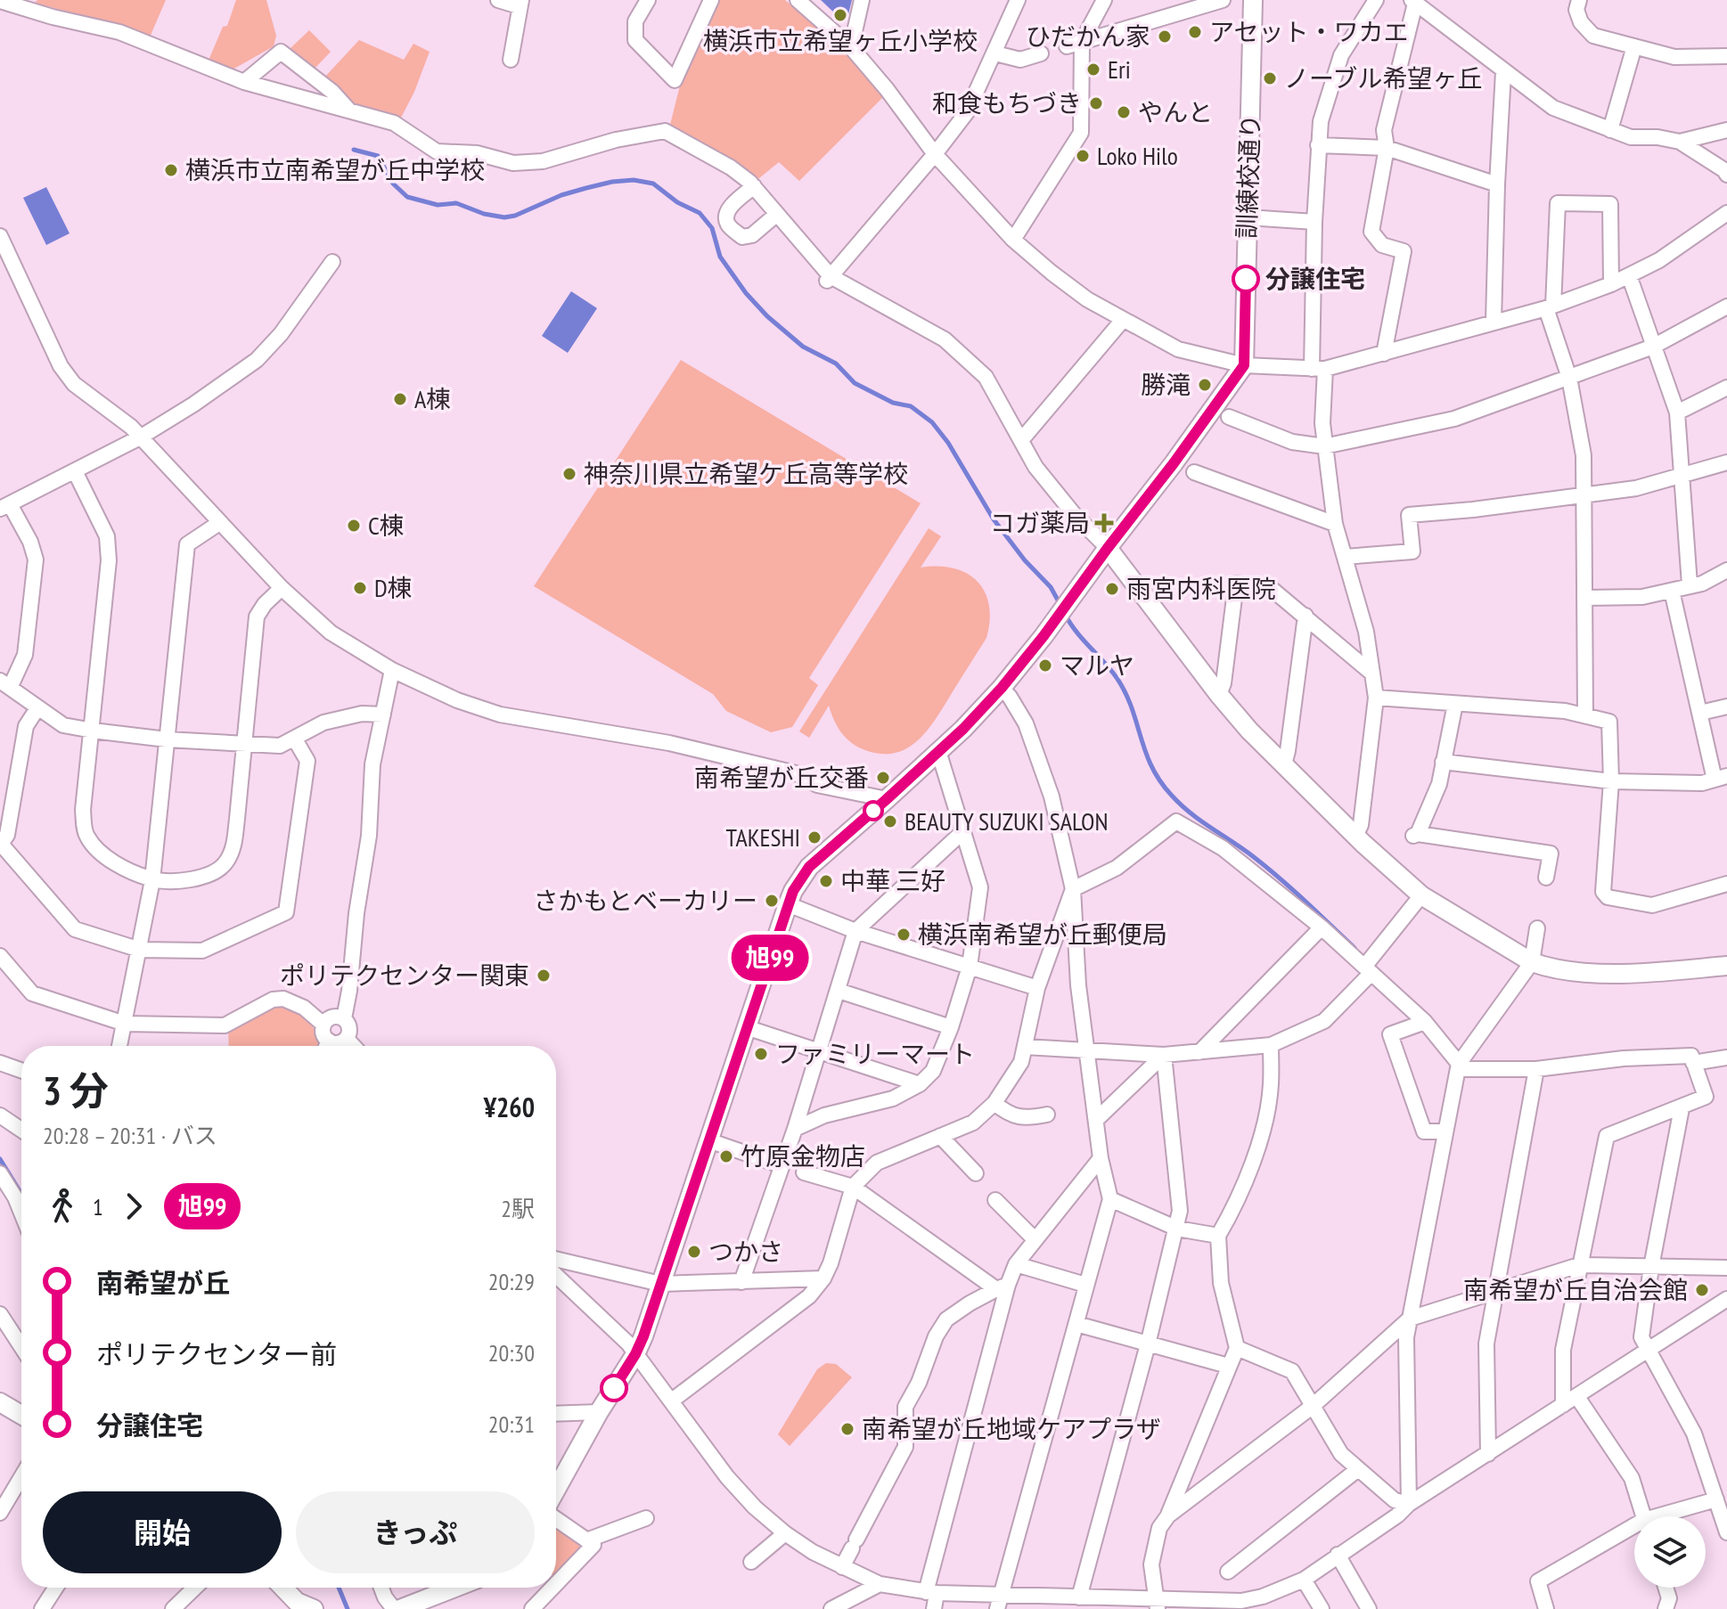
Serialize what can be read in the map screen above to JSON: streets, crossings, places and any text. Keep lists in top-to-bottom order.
{
  "streets": {
    "street": ["訓練校通り"]
  },
  "places": {
    "other": [
      "横浜市立希望ヶ丘小学校",
      "アセット・ワカエ",
      "ひだかん家",
      "Eri",
      "ノーブル希望ヶ丘",
      "和食もちづき",
      "やんと",
      "Loko Hilo",
      "横浜市立南希望が丘中学校",
      "分譲住宅",
      "勝滝",
      "A棟",
      "神奈川県立希望ケ丘高等学校",
      "C棟",
      "D棟",
      "雨宮内科医院",
      "マルヤ",
      "南希望が丘交番",
      "BEAUTY SUZUKI SALON",
      "TAKESHI",
      "中華 三好",
      "さかもとベーカリー",
      "横浜南希望が丘郵便局",
      "ポリテクセンター関東",
      "ファミリーマート",
      "竹原金物店",
      "つかさ",
      "南希望が丘自治会館",
      "南希望が丘地域ケアプラザ"
    ],
    "health": ["コガ薬局"]
  },
  "lines": ["bus line 旭99"],
  "page": {
    "on_map": "旭99",
    "heading": ["3 分", "20:28 – 20:31 · バス", "¥260"],
    "legs": ["1", "旭99", "2駅"],
    "list": [
      {
        "name": "南希望が丘",
        "value": "20:29"
      },
      {
        "name": "ポリテクセンター前",
        "value": "20:30"
      },
      {
        "name": "分譲住宅",
        "value": "20:31"
      }
    ],
    "buttons": ["開始", "きっぷ"]
  }
}
